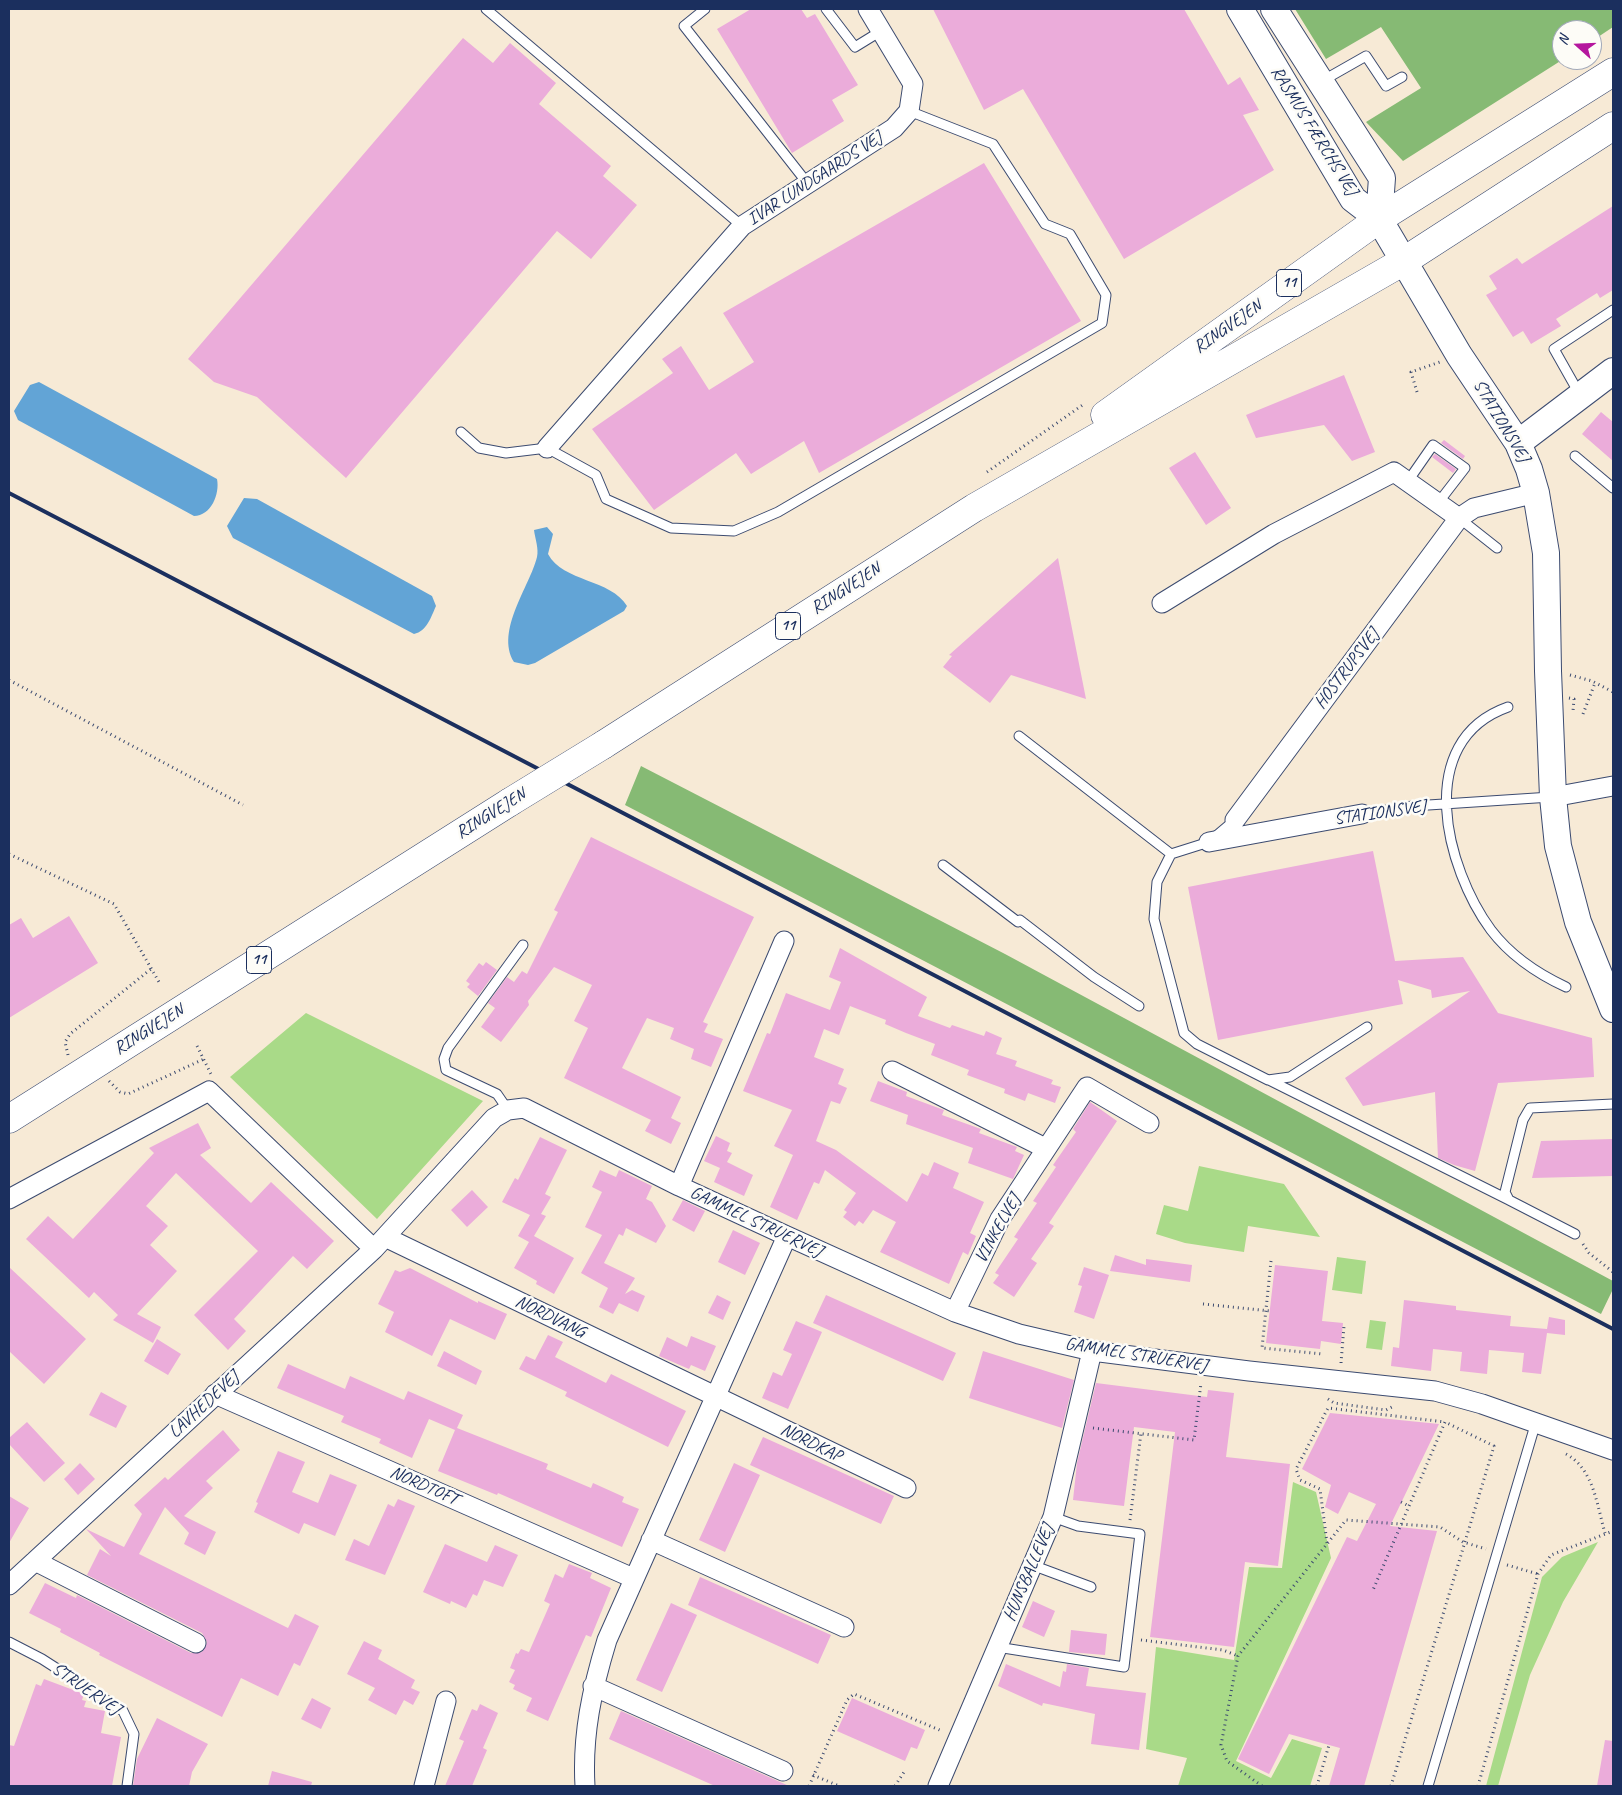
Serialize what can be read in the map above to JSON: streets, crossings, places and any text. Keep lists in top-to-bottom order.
{
  "streets": {
    "main road": ["11", "RINGVEJEN"],
    "street": [
      "RASMUS FÆRCHS VEJ",
      "IVAR LUNDGAARDS VEJ",
      "STATIONSVEJ",
      "HOSTRUPSVEJ",
      "GAMMEL STRUERVEJ",
      "VINKELVEJ",
      "NORDVANG",
      "LAVHEDEVEJ",
      "NORDKAP",
      "NORDTOFT",
      "HUNSBALLEVEJ"
    ],
    "lane": ["STRUERVEJ"]
  },
  "crossings": [
    ["RASMUS FÆRCHS VEJ", "RINGVEJEN"],
    ["RASMUS FÆRCHS VEJ", "STATIONSVEJ"],
    ["RINGVEJEN", "STATIONSVEJ"],
    ["STATIONSVEJ", "HOSTRUPSVEJ"],
    ["GAMMEL STRUERVEJ", "VINKELVEJ"],
    ["GAMMEL STRUERVEJ", "LAVHEDEVEJ"],
    ["GAMMEL STRUERVEJ", "HUNSBALLEVEJ"],
    ["NORDVANG", "LAVHEDEVEJ"],
    ["NORDVANG", "NORDKAP"],
    ["LAVHEDEVEJ", "NORDTOFT"]
  ],
  "north": "left"
}
